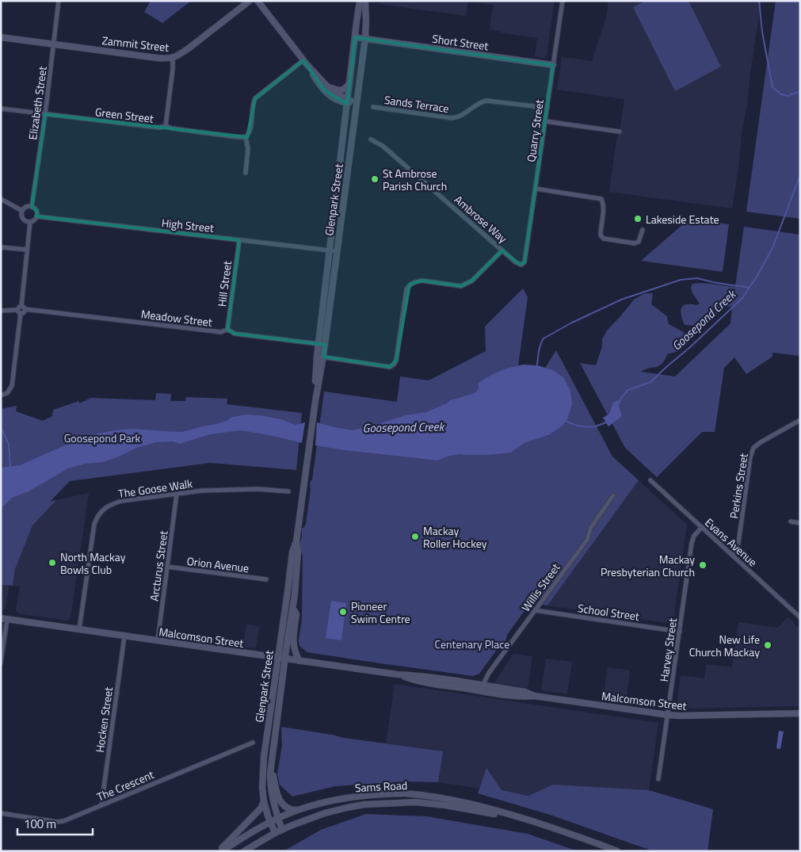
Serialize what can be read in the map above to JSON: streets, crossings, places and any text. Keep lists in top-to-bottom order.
{
  "streets": {
    "main road": [
      "Short Street",
      "Zammit Street",
      "Glenpark Street",
      "Malcomson Street",
      "Sams Road"
    ],
    "street": [
      "Elizabeth Street",
      "Sands Terrace",
      "Green Street",
      "Quarry Street",
      "Ambrose Way",
      "High Street",
      "Hill Street",
      "Meadow Street",
      "Perkins Street",
      "The Goose Walk",
      "Evans Avenue",
      "Orion Avenue",
      "Arcturus Street",
      "Willis Street",
      "School Street",
      "Harvey Street",
      "Hocken Street",
      "The Crescent"
    ]
  },
  "crossings": [
    ["Short Street", "Quarry Street"],
    ["Short Street", "Glenpark Street"],
    ["Zammit Street", "Elizabeth Street"],
    ["Elizabeth Street", "Green Street"],
    ["Elizabeth Street", "High Street"],
    ["Sands Terrace", "Quarry Street"],
    ["Quarry Street", "Ambrose Way"],
    ["Glenpark Street", "High Street"],
    ["Glenpark Street", "Meadow Street"],
    ["Glenpark Street", "Malcomson Street"],
    ["Glenpark Street", "Sams Road"],
    ["High Street", "Hill Street"],
    ["Hill Street", "Meadow Street"],
    ["Perkins Street", "Evans Avenue"],
    ["The Goose Walk", "Arcturus Street"],
    ["The Goose Walk", "Malcomson Street"],
    ["Evans Avenue", "Harvey Street"],
    ["Orion Avenue", "Arcturus Street"],
    ["Arcturus Street", "Malcomson Street"],
    ["Willis Street", "School Street"],
    ["Willis Street", "Malcomson Street"],
    ["School Street", "Harvey Street"],
    ["Malcomson Street", "Harvey Street"],
    ["Malcomson Street", "Hocken Street"],
    ["Hocken Street", "The Crescent"]
  ],
  "water": ["Goosepond Creek"],
  "parks": ["Goosepond Park", "Centenary Place"],
  "places": [
    "St Ambrose Parish Church",
    "Lakeside Estate",
    "Mackay Roller Hockey",
    "North Mackay Bowls Club",
    "Mackay Presbyterian Church",
    "Pioneer Swim Centre",
    "New Life Church Mackay"
  ],
  "scale_bar": "100 m"
}
